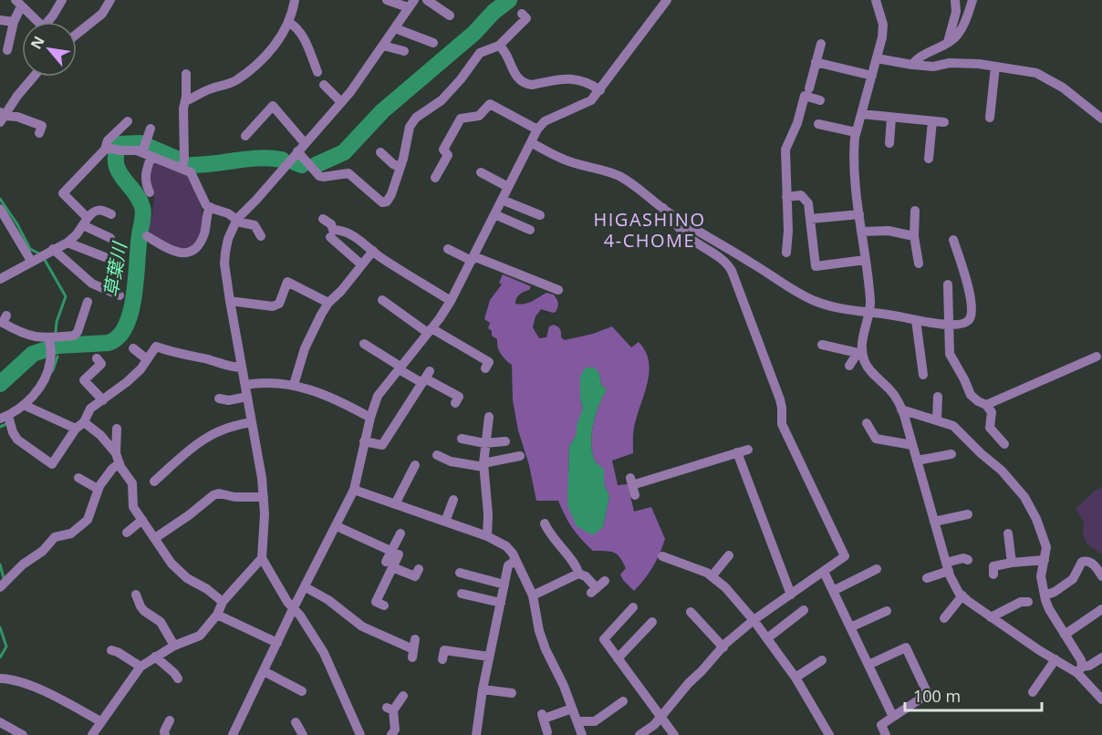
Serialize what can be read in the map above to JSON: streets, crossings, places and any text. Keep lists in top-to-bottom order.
{
  "districts": ["HIGASHINO 4-CHOME"],
  "water": ["草葉川"],
  "scale_bar": "100 m",
  "north": "top left"
}
